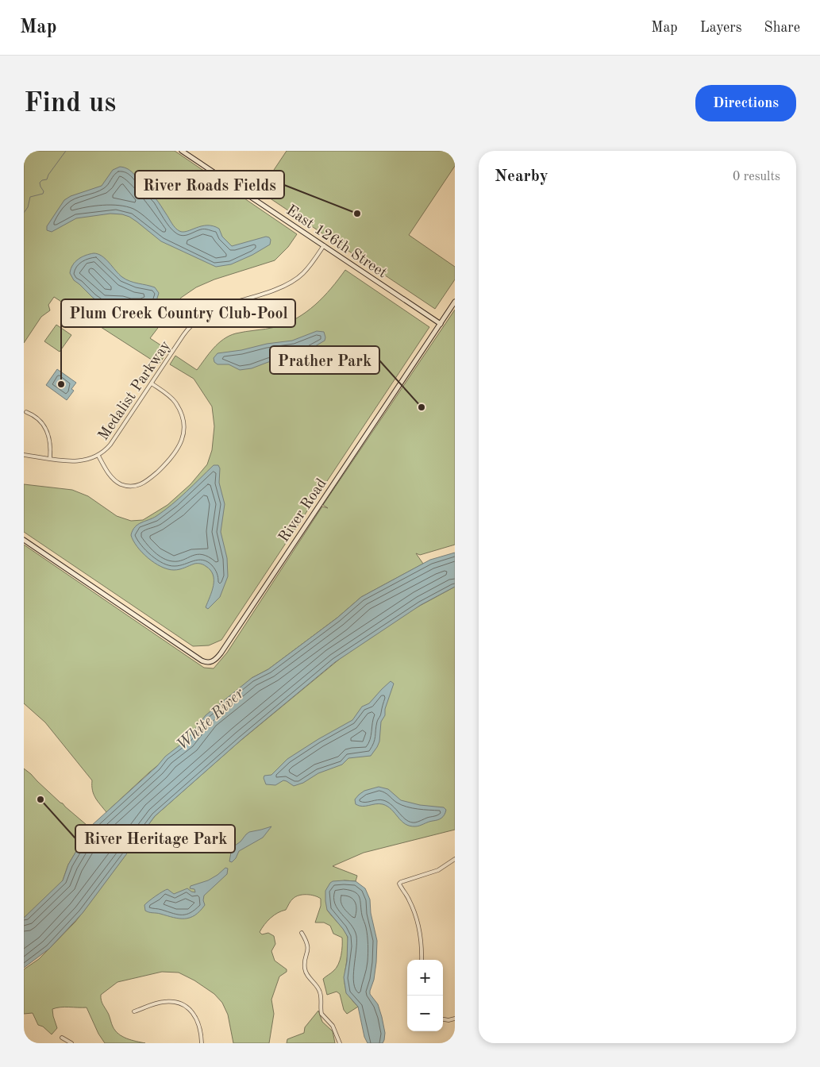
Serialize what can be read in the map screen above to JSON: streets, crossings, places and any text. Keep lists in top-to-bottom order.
{
  "streets": {
    "street": ["East 126th Street", "Medalist Parkway", "River Road"]
  },
  "crossings": [
    ["East 126th Street", "Medalist Parkway"],
    ["East 126th Street", "River Road"]
  ],
  "water": ["White River"],
  "places": [
    "River Roads Fields",
    "Plum Creek Country Club-Pool",
    "Prather Park",
    "River Heritage Park"
  ],
  "page": {
    "header": "Map",
    "nav": ["Map", "Layers", "Share"],
    "buttons": "Directions",
    "title": "Find us",
    "heading": ["Nearby", "0 results"],
    "map_buttons": ["+", "−"]
  }
}
